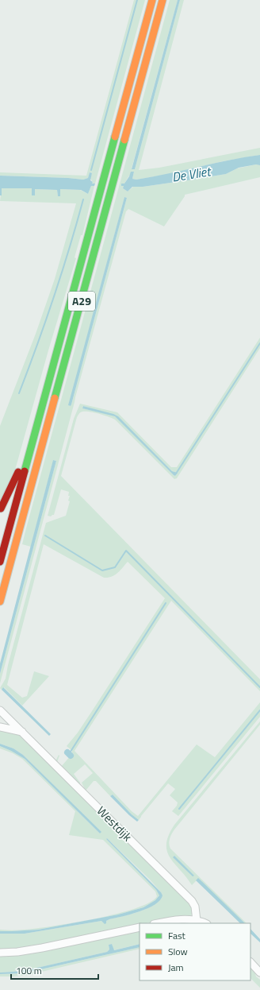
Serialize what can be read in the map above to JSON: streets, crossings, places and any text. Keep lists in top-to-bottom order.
{
  "streets": {
    "highway": ["A29"],
    "street": ["Westdijk"]
  },
  "water": ["De Vliet"],
  "legend": ["Fast", "Slow", "Jam"],
  "scale_bar": "100 m"
}
